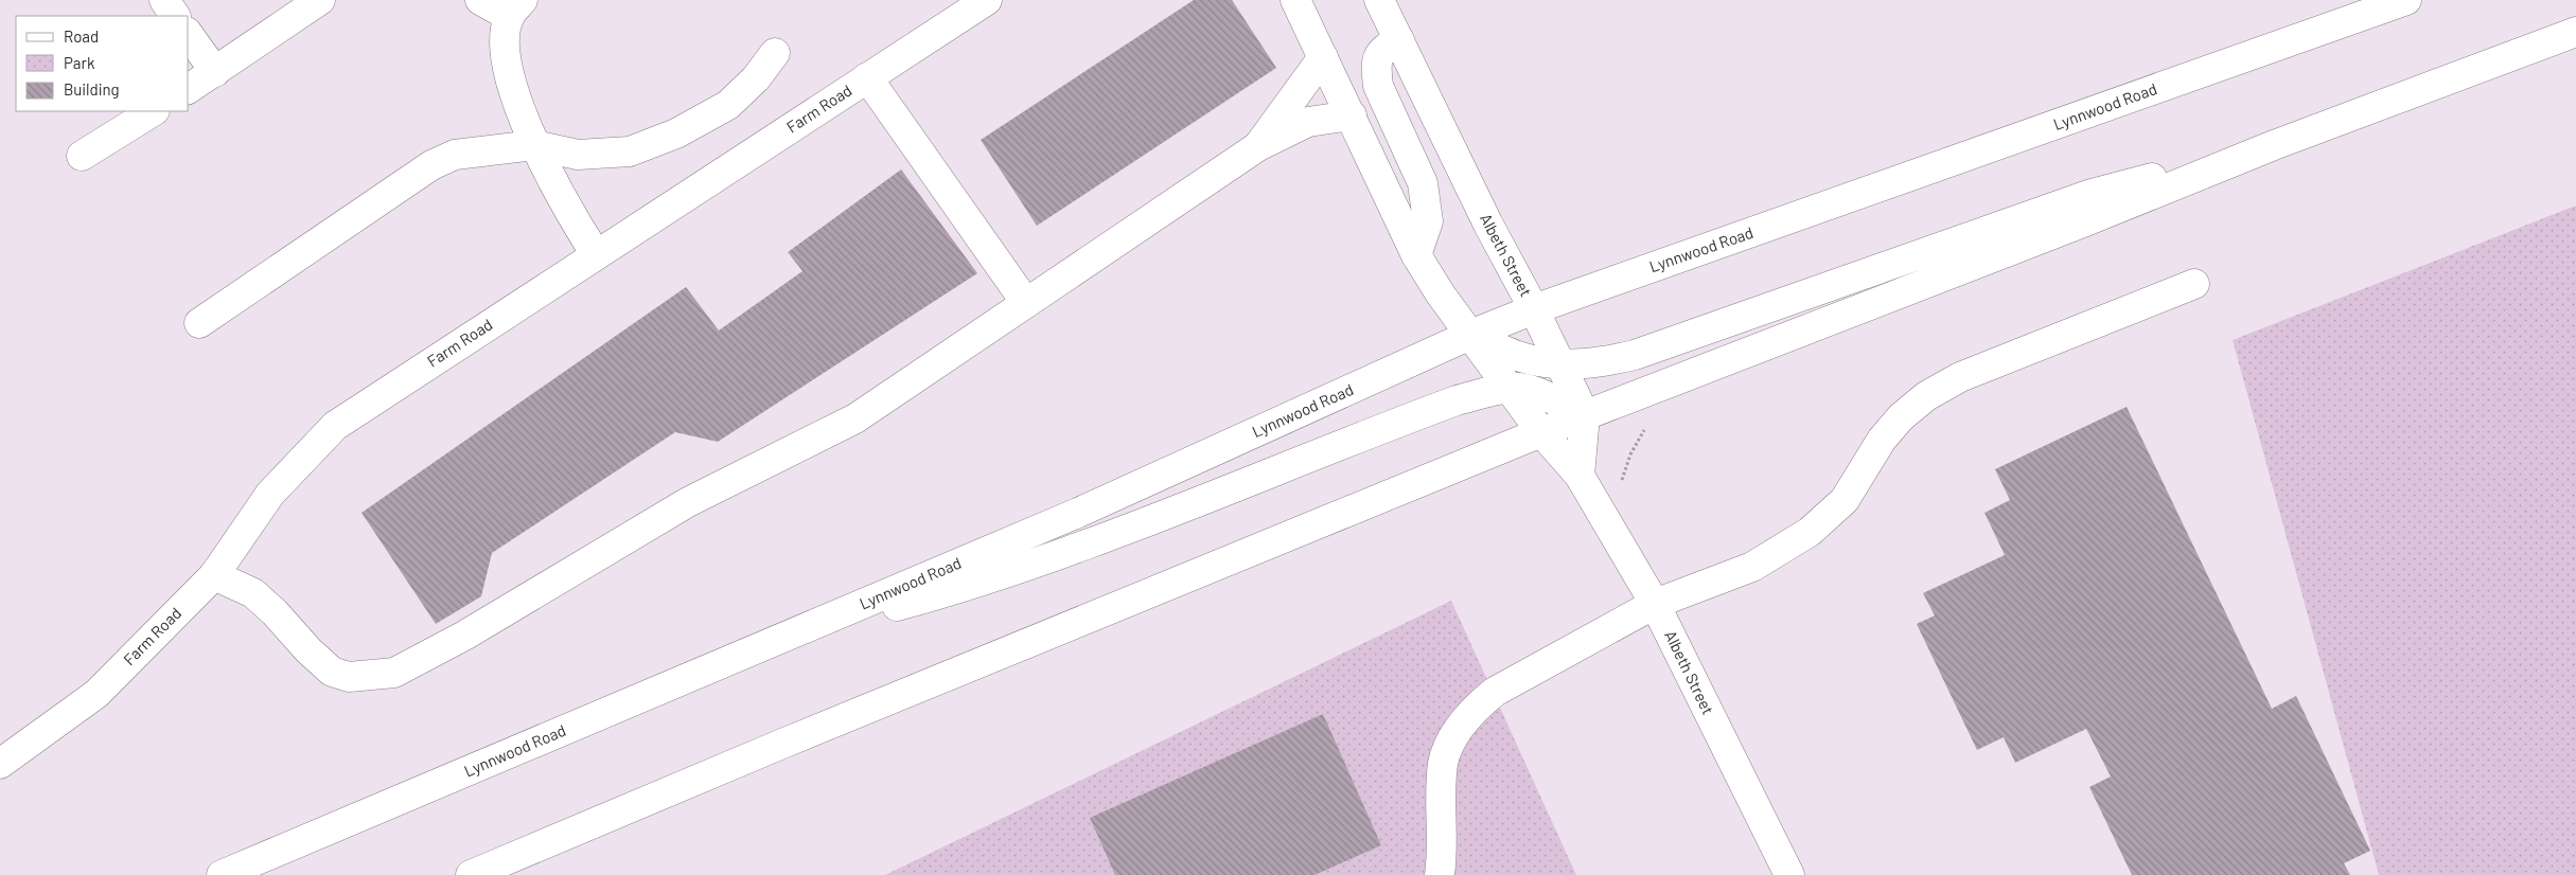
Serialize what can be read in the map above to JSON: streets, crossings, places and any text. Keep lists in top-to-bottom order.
{
  "streets": {
    "main road": ["Lynnwood Road", "Farm Road", "Albeth Street"]
  },
  "crossings": [
    ["Lynnwood Road", "Albeth Street"]
  ],
  "legend": ["Road", "Park", "Building"]
}
